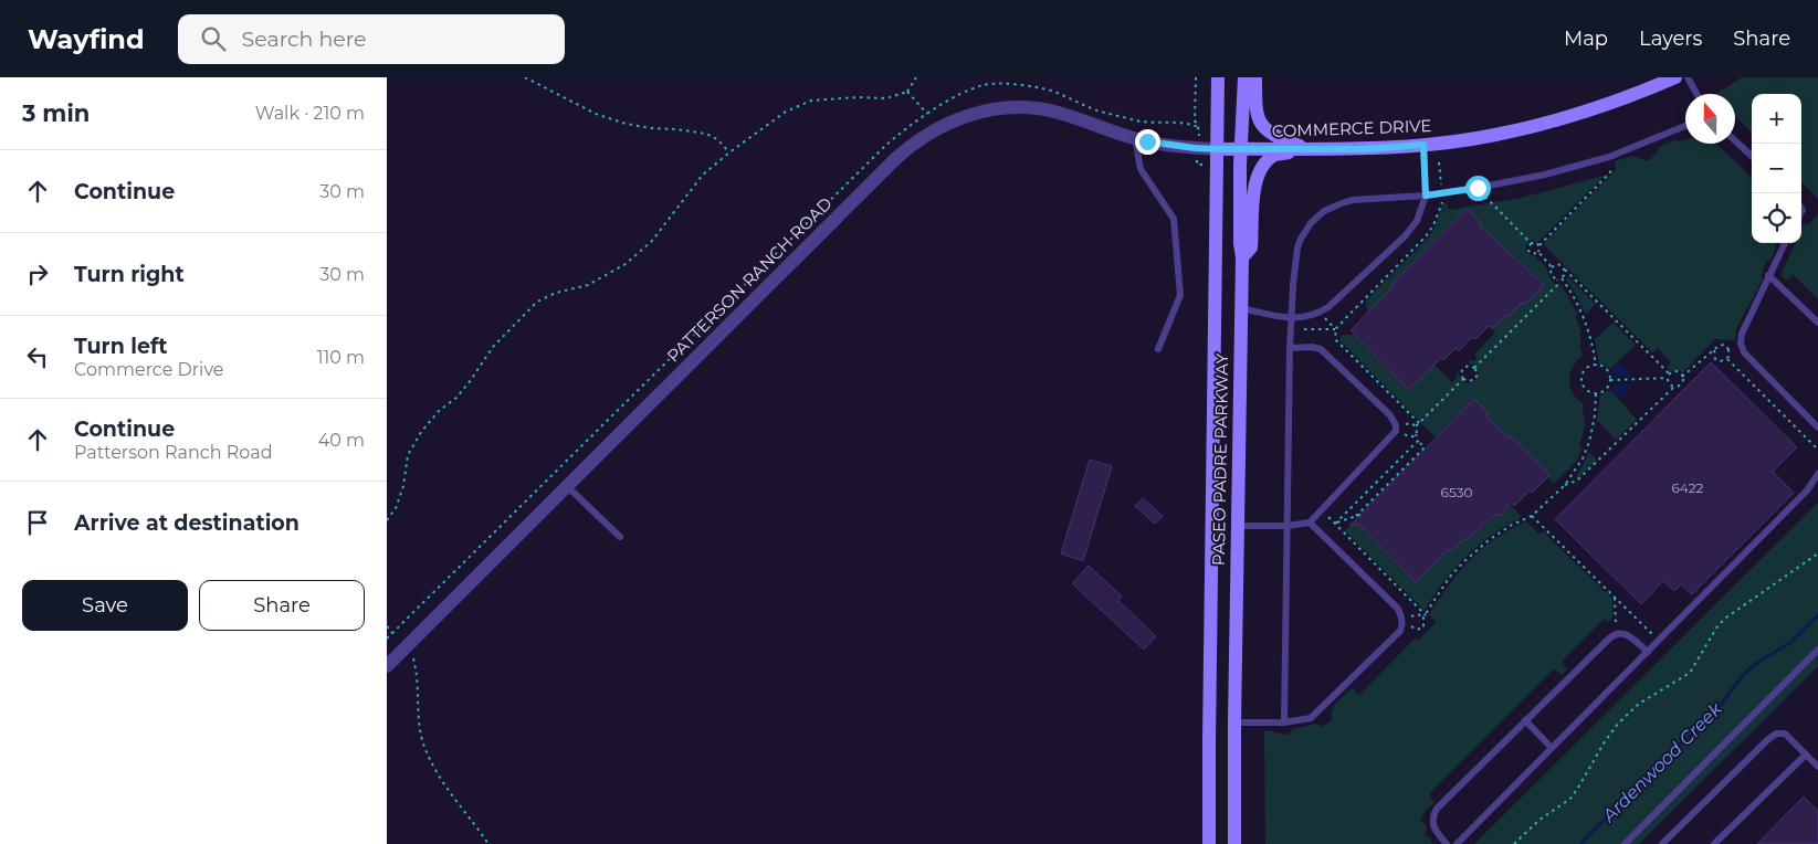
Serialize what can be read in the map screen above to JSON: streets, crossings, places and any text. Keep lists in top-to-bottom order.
{
  "streets": {
    "main road": ["COMMERCE DRIVE", "PASEO PADRE PARKWAY"],
    "street": ["PATTERSON RANCH ROAD"]
  },
  "crossings": [
    ["COMMERCE DRIVE", "PATTERSON RANCH ROAD"],
    ["COMMERCE DRIVE", "PASEO PADRE PARKWAY"],
    ["PATTERSON RANCH ROAD", "PASEO PADRE PARKWAY"]
  ],
  "water": ["Ardenwood Creek"],
  "house_numbers": ["6422", "6530"],
  "north": "top",
  "page": {
    "header": "Wayfind",
    "search": "Search here",
    "nav": ["Map", "Layers", "Share"],
    "heading": ["3 min", "Walk · 210 m"],
    "map_buttons": ["+", "−"],
    "list": [
      ["Continue", "30 m"],
      ["Turn right", "30 m"],
      ["Turn left", "Commerce Drive", "110 m"],
      ["Continue", "Patterson Ranch Road", "40 m"],
      "Arrive at destination"
    ],
    "buttons": ["Save", "Share"]
  }
}
